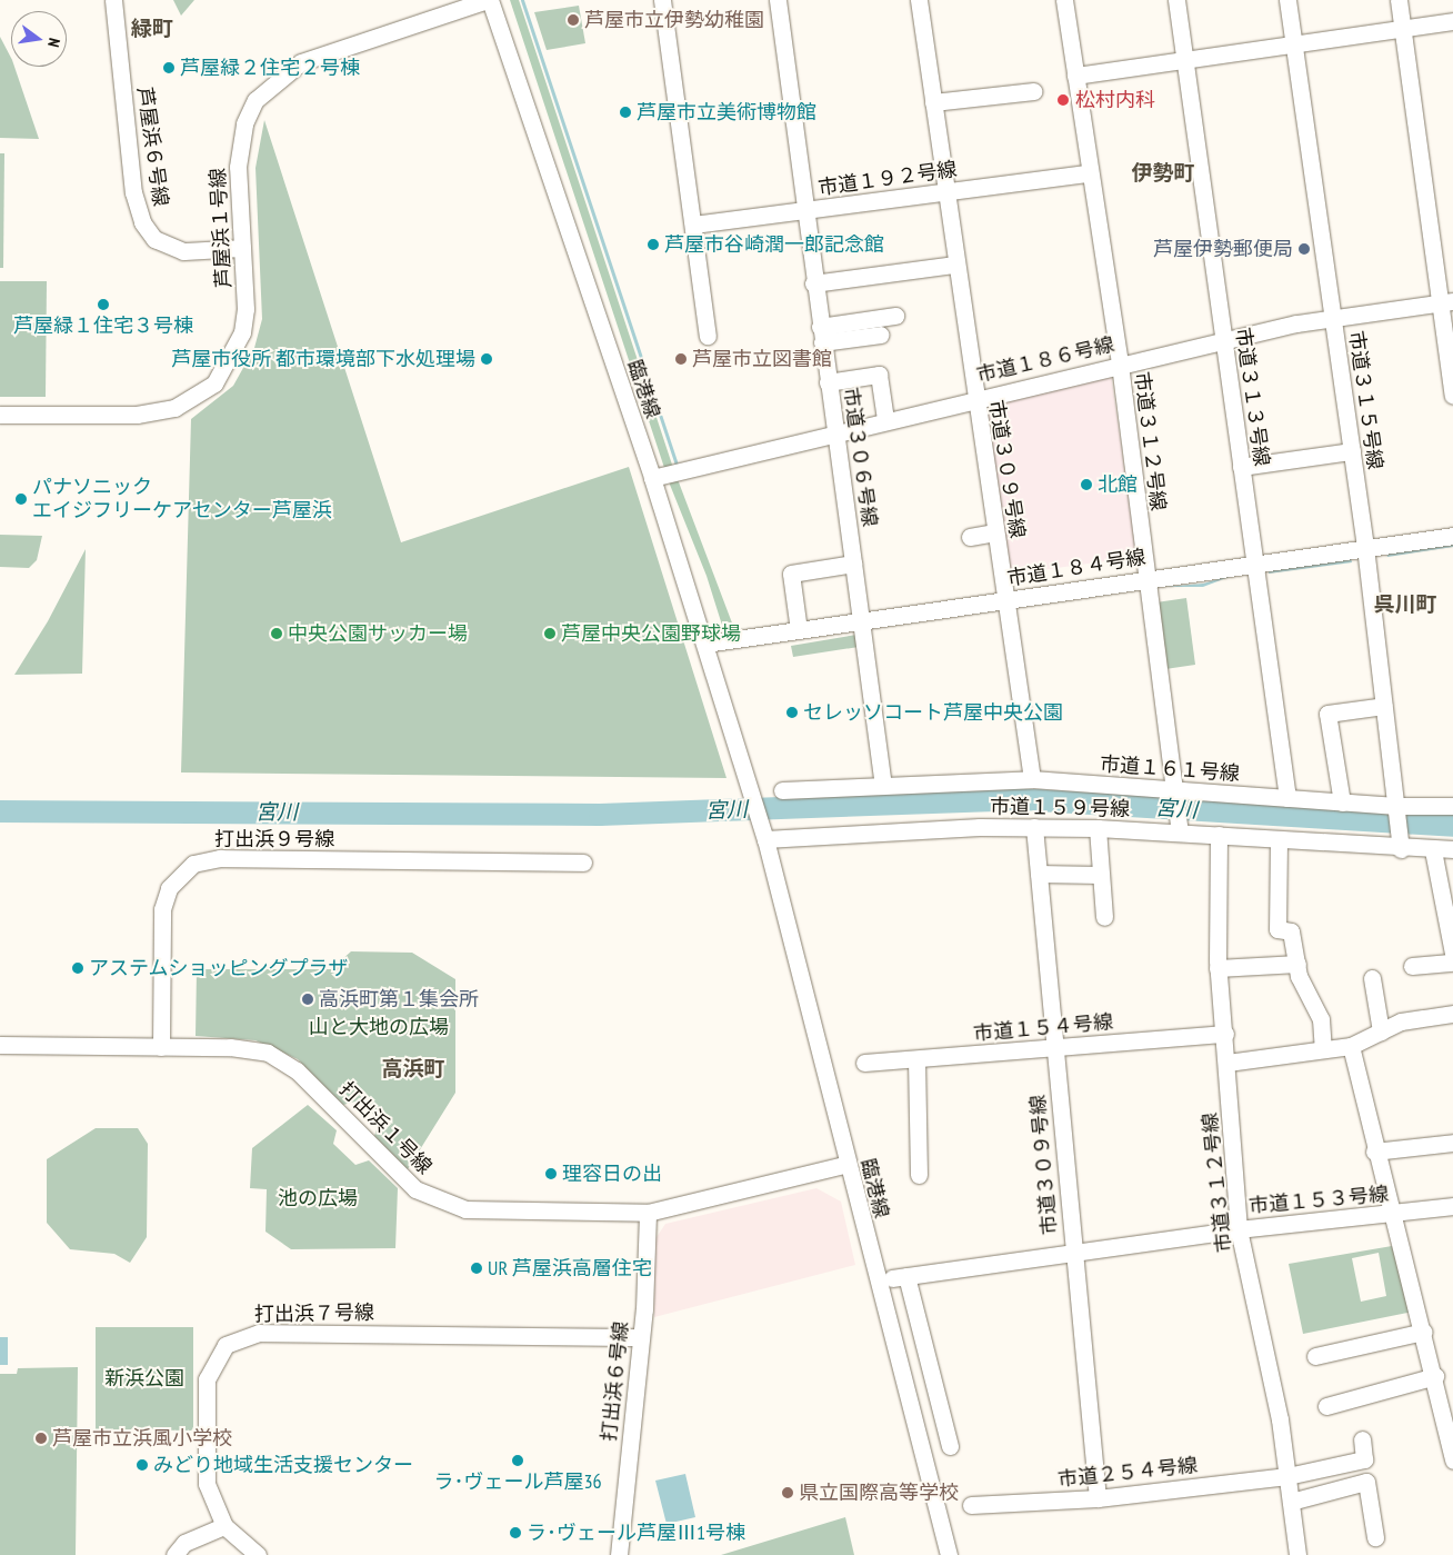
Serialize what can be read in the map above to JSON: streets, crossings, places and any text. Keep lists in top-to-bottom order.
{
  "streets": {
    "street": [
      "芦屋浜６号線",
      "市道１９２号線",
      "芦屋浜１号線",
      "市道１８６号線",
      "臨港線",
      "市道３１３号線",
      "市道３１５号線",
      "市道３１２号線",
      "市道３０６号線",
      "市道３０９号線",
      "市道１８４号線",
      "市道１６１号線",
      "市道１５９号線",
      "打出浜９号線",
      "市道１５４号線",
      "打出浜１号線",
      "市道１５３号線",
      "打出浜７号線",
      "打出浜６号線",
      "市道２５４号線"
    ]
  },
  "crossings": [
    ["芦屋浜６号線", "芦屋浜１号線"],
    ["市道１９２号線", "市道３１２号線"],
    ["市道１９２号線", "市道３０６号線"],
    ["市道１９２号線", "市道３０９号線"],
    ["芦屋浜１号線", "臨港線"],
    ["市道１８６号線", "臨港線"],
    ["市道１８６号線", "市道３１３号線"],
    ["市道１８６号線", "市道３１５号線"],
    ["市道１８６号線", "市道３１２号線"],
    ["市道１８６号線", "市道３０６号線"],
    ["市道１８６号線", "市道３０９号線"],
    ["臨港線", "市道１８４号線"],
    ["臨港線", "市道１５９号線"],
    ["臨港線", "打出浜１号線"],
    ["市道３１３号線", "市道１８４号線"],
    ["市道３１３号線", "市道１６１号線"],
    ["市道３１５号線", "市道１８４号線"],
    ["市道３１５号線", "市道１６１号線"],
    ["市道３１５号線", "市道１５９号線"],
    ["市道３１２号線", "市道１８４号線"],
    ["市道３１２号線", "市道１６１号線"],
    ["市道３１２号線", "市道１５９号線"],
    ["市道３１２号線", "市道１５４号線"],
    ["市道３１２号線", "市道１５３号線"],
    ["市道３１２号線", "市道２５４号線"],
    ["市道３０６号線", "市道１８４号線"],
    ["市道３０６号線", "市道１６１号線"],
    ["市道３０９号線", "市道１８４号線"],
    ["市道３０９号線", "市道１６１号線"],
    ["市道３０９号線", "市道１５９号線"],
    ["市道３０９号線", "市道１５４号線"],
    ["市道３０９号線", "市道１５３号線"],
    ["市道３０９号線", "市道２５４号線"],
    ["打出浜９号線", "打出浜１号線"],
    ["打出浜１号線", "打出浜６号線"],
    ["打出浜７号線", "打出浜６号線"]
  ],
  "districts": [
    "緑町",
    "伊勢町",
    "呉川町",
    "高浜町"
  ],
  "water": ["宮川"],
  "parks": ["山と大地の広場", "池の広場", "新浜公園"],
  "places": [
    "芦屋市立伊勢幼稚園",
    "芦屋緑２住宅２号棟",
    "松村内科",
    "芦屋市立美術博物館",
    "芦屋市谷崎潤一郎記念館",
    "芦屋伊勢郵便局",
    "芦屋緑１住宅３号棟",
    "芦屋市役所 都市環境部下水処理場",
    "芦屋市立図書館",
    "北館",
    "パナソニック エイジフリーケアセンター芦屋浜",
    "中央公園サッカー場",
    "芦屋中央公園野球場",
    "セレッソコート芦屋中央公園",
    "アステムショッピングプラザ",
    "高浜町第１集会所",
    "理容日の出",
    "UR 芦屋浜高層住宅",
    "芦屋市立浜風小学校",
    "ラ･ヴェール芦屋36",
    "みどり地域生活支援センター",
    "県立国際高等学校",
    "ラ･ヴェール芦屋Ⅲ1号棟"
  ],
  "north": "right"
}
